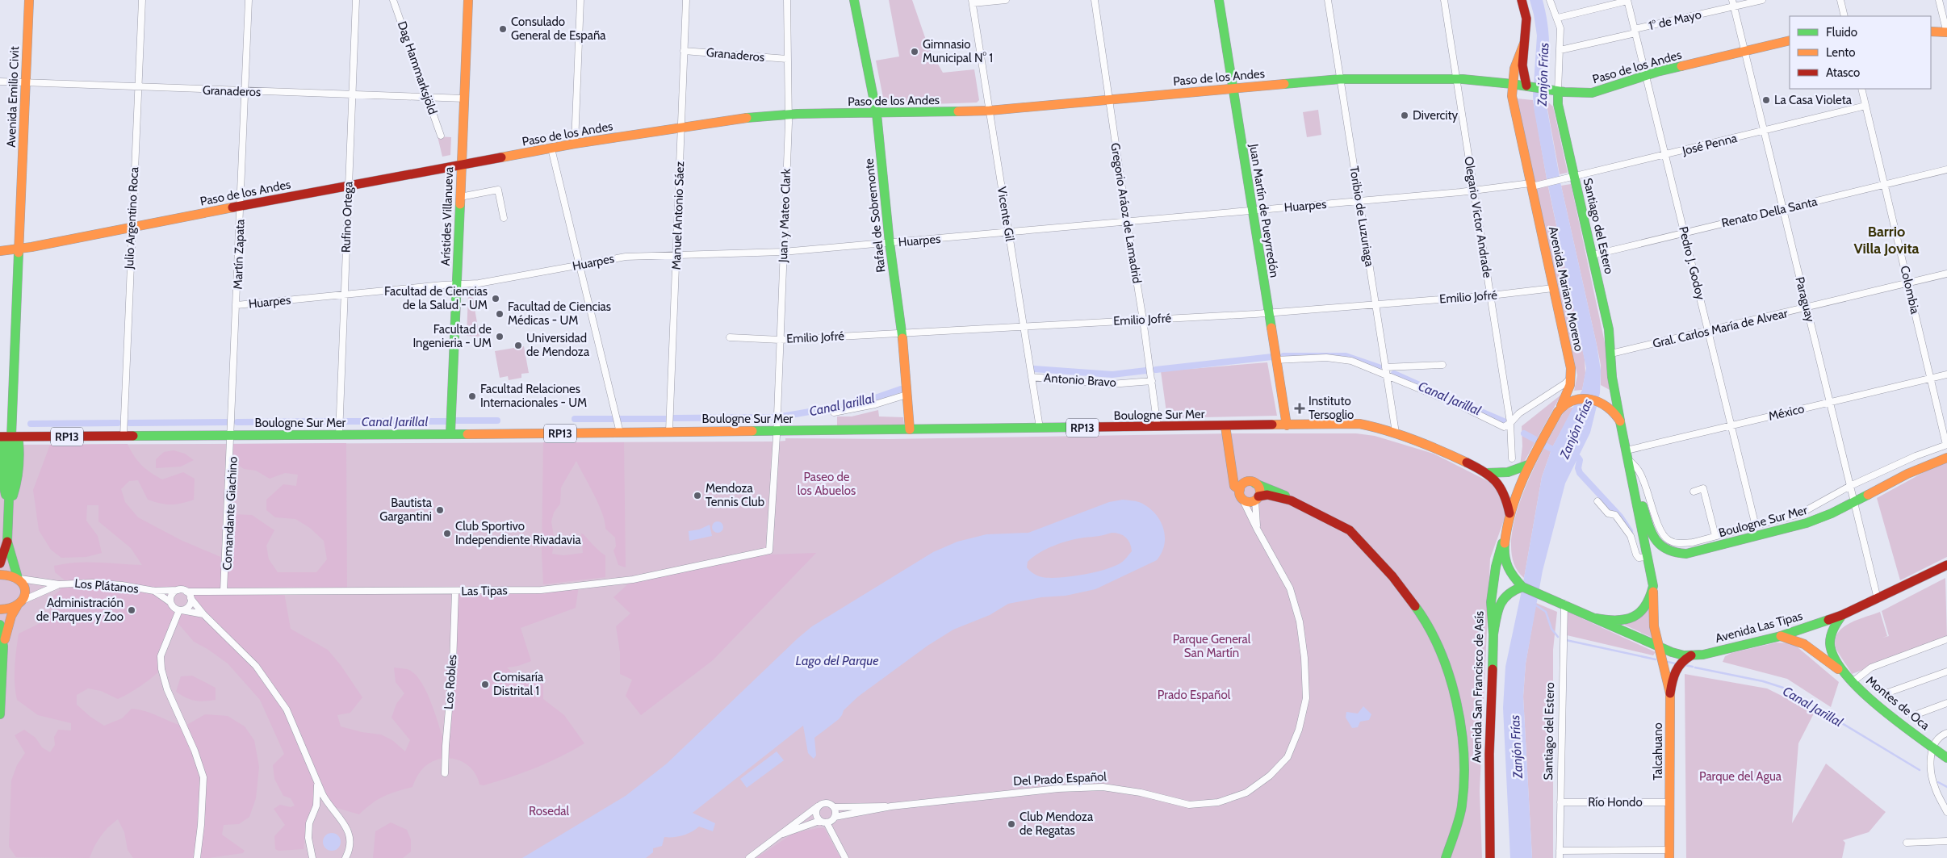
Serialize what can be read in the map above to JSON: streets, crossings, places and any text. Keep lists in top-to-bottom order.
{
  "streets": {
    "main road": [
      "Paso de los Andes",
      "Avenida Emilio Civit",
      "Juan Martín de Pueyrredón",
      "Rafael de Sobremonte",
      "Arístides Villanueva",
      "Santiago del Estero",
      "Avenida Mariano Moreno",
      "Boulogne Sur Mer",
      "RP13",
      "Avenida Las Tipas",
      "Avenida San Francisco de Asís",
      "Montes de Oca",
      "Talcahuano",
      "Del Prado Español"
    ],
    "street": [
      "1° de Mayo",
      "Granaderos",
      "Dag Hammarksjöld",
      "José Penna",
      "Huarpes",
      "Renato Della Santa",
      "Gregorio Aráoz de Lamadrid",
      "Vicente Gil",
      "Manuel Antonio Sáez",
      "Juan y Mateo Clark",
      "Toribio de Luzuriaga",
      "Rufino Ortega",
      "Olegario Víctor Andrade",
      "Julio Argentino Roca",
      "Martín Zapata",
      "Pedro J. Godoy",
      "Colombia",
      "Emilio Jofré",
      "Paraguay",
      "Gral. Carlos María de Alvear",
      "Antonio Bravo",
      "México",
      "Comandante Giachino",
      "Los Plátanos",
      "Las Tipas",
      "Los Robles",
      "Río Hondo"
    ]
  },
  "crossings": [
    ["1° de Mayo", "Santiago del Estero"],
    ["1° de Mayo", "Pedro J. Godoy"],
    ["1° de Mayo", "Paraguay"],
    ["Granaderos", "Dag Hammarksjöld"],
    ["Granaderos", "Avenida Emilio Civit"],
    ["Granaderos", "Manuel Antonio Sáez"],
    ["Granaderos", "Juan y Mateo Clark"],
    ["Granaderos", "Arístides Villanueva"],
    ["Granaderos", "Rufino Ortega"],
    ["Granaderos", "Julio Argentino Roca"],
    ["Granaderos", "Martín Zapata"],
    ["Paso de los Andes", "Avenida Emilio Civit"],
    ["Paso de los Andes", "Juan Martín de Pueyrredón"],
    ["Paso de los Andes", "Gregorio Aráoz de Lamadrid"],
    ["Paso de los Andes", "Vicente Gil"],
    ["Paso de los Andes", "Manuel Antonio Sáez"],
    ["Paso de los Andes", "Juan y Mateo Clark"],
    ["Paso de los Andes", "Rafael de Sobremonte"],
    ["Paso de los Andes", "Arístides Villanueva"],
    ["Paso de los Andes", "Toribio de Luzuriaga"],
    ["Paso de los Andes", "Rufino Ortega"],
    ["Paso de los Andes", "Olegario Víctor Andrade"],
    ["Paso de los Andes", "Julio Argentino Roca"],
    ["Paso de los Andes", "Santiago del Estero"],
    ["Paso de los Andes", "Martín Zapata"],
    ["Paso de los Andes", "Pedro J. Godoy"],
    ["Paso de los Andes", "Avenida Mariano Moreno"],
    ["Paso de los Andes", "Paraguay"],
    ["Avenida Emilio Civit", "Boulogne Sur Mer"],
    ["José Penna", "Huarpes"],
    ["José Penna", "Santiago del Estero"],
    ["José Penna", "Pedro J. Godoy"],
    ["José Penna", "Colombia"],
    ["José Penna", "Paraguay"],
    ["Huarpes", "Juan Martín de Pueyrredón"],
    ["Huarpes", "Gregorio Aráoz de Lamadrid"],
    ["Huarpes", "Vicente Gil"],
    ["Huarpes", "Manuel Antonio Sáez"],
    ["Huarpes", "Juan y Mateo Clark"],
    ["Huarpes", "Rafael de Sobremonte"],
    ["Huarpes", "Arístides Villanueva"],
    ["Huarpes", "Toribio de Luzuriaga"],
    ["Huarpes", "Rufino Ortega"],
    ["Huarpes", "Olegario Víctor Andrade"],
    ["Huarpes", "Martín Zapata"],
    ["Huarpes", "Avenida Mariano Moreno"],
    ["Juan Martín de Pueyrredón", "Emilio Jofré"],
    ["Juan Martín de Pueyrredón", "Boulogne Sur Mer"],
    ["Renato Della Santa", "Santiago del Estero"],
    ["Renato Della Santa", "Pedro J. Godoy"],
    ["Renato Della Santa", "Colombia"],
    ["Renato Della Santa", "Paraguay"],
    ["Gregorio Aráoz de Lamadrid", "Emilio Jofré"],
    ["Gregorio Aráoz de Lamadrid", "Antonio Bravo"],
    ["Gregorio Aráoz de Lamadrid", "Boulogne Sur Mer"],
    ["Vicente Gil", "Emilio Jofré"],
    ["Vicente Gil", "Antonio Bravo"],
    ["Vicente Gil", "Boulogne Sur Mer"],
    ["Manuel Antonio Sáez", "Boulogne Sur Mer"],
    ["Juan y Mateo Clark", "Emilio Jofré"],
    ["Juan y Mateo Clark", "Boulogne Sur Mer"],
    ["Juan y Mateo Clark", "Las Tipas"],
    ["Rafael de Sobremonte", "Emilio Jofré"],
    ["Rafael de Sobremonte", "Boulogne Sur Mer"],
    ["Arístides Villanueva", "Boulogne Sur Mer"],
    ["Toribio de Luzuriaga", "Emilio Jofré"],
    ["Toribio de Luzuriaga", "Boulogne Sur Mer"],
    ["Rufino Ortega", "Boulogne Sur Mer"],
    ["Olegario Víctor Andrade", "Emilio Jofré"],
    ["Julio Argentino Roca", "Boulogne Sur Mer"],
    ["Santiago del Estero", "Gral. Carlos María de Alvear"],
    ["Santiago del Estero", "México"],
    ["Santiago del Estero", "Boulogne Sur Mer"],
    ["Santiago del Estero", "Avenida Las Tipas"],
    ["Santiago del Estero", "Talcahuano"],
    ["Santiago del Estero", "Río Hondo"],
    ["Martín Zapata", "Boulogne Sur Mer"],
    ["Martín Zapata", "Comandante Giachino"],
    ["Pedro J. Godoy", "Gral. Carlos María de Alvear"],
    ["Pedro J. Godoy", "México"],
    ["Pedro J. Godoy", "Boulogne Sur Mer"],
    ["Avenida Mariano Moreno", "Emilio Jofré"],
    ["Avenida Mariano Moreno", "Boulogne Sur Mer"],
    ["Avenida Mariano Moreno", "Avenida San Francisco de Asís"],
    ["Colombia", "Gral. Carlos María de Alvear"],
    ["Colombia", "México"],
    ["Colombia", "Boulogne Sur Mer"],
    ["Paraguay", "Gral. Carlos María de Alvear"],
    ["Paraguay", "México"],
    ["Paraguay", "Boulogne Sur Mer"],
    ["Paraguay", "Avenida Las Tipas"],
    ["México", "Boulogne Sur Mer"],
    ["Boulogne Sur Mer", "Comandante Giachino"],
    ["Boulogne Sur Mer", "Del Prado Español"],
    ["Comandante Giachino", "Las Tipas"],
    ["Las Tipas", "Los Robles"],
    ["Avenida Las Tipas", "Montes de Oca"],
    ["Avenida Las Tipas", "Talcahuano"],
    ["Talcahuano", "Río Hondo"]
  ],
  "districts": ["Barrio Villa Jovita"],
  "water": ["Zanjón Frías", "Canal Jarillal", "Lago del Parque"],
  "parks": [
    "Paseo de los Abuelos",
    "Parque General San Martín",
    "Prado Español",
    "Parque del Agua",
    "Rosedal"
  ],
  "places": {
    "other": [
      "Consulado General de España",
      "Gimnasio Municipal N° 1",
      "La Casa Violeta",
      "Divercity",
      "Facultad de Ciencias de la Salud - UM",
      "Facultad de Ciencias Médicas - UM",
      "Facultad de Ingenieria - UM",
      "Universidad de Mendoza",
      "Facultad Relaciones Internacionales - UM",
      "Mendoza Tennis Club",
      "Bautista Gargantini",
      "Club Sportivo Independiente Rivadavia",
      "Administración de Parques y Zoo",
      "Comisaría Distrital 1",
      "Club Mendoza de Regatas"
    ],
    "health": ["Instituto Tersoglio"]
  },
  "legend": ["Fluido", "Lento", "Atasco"]
}
